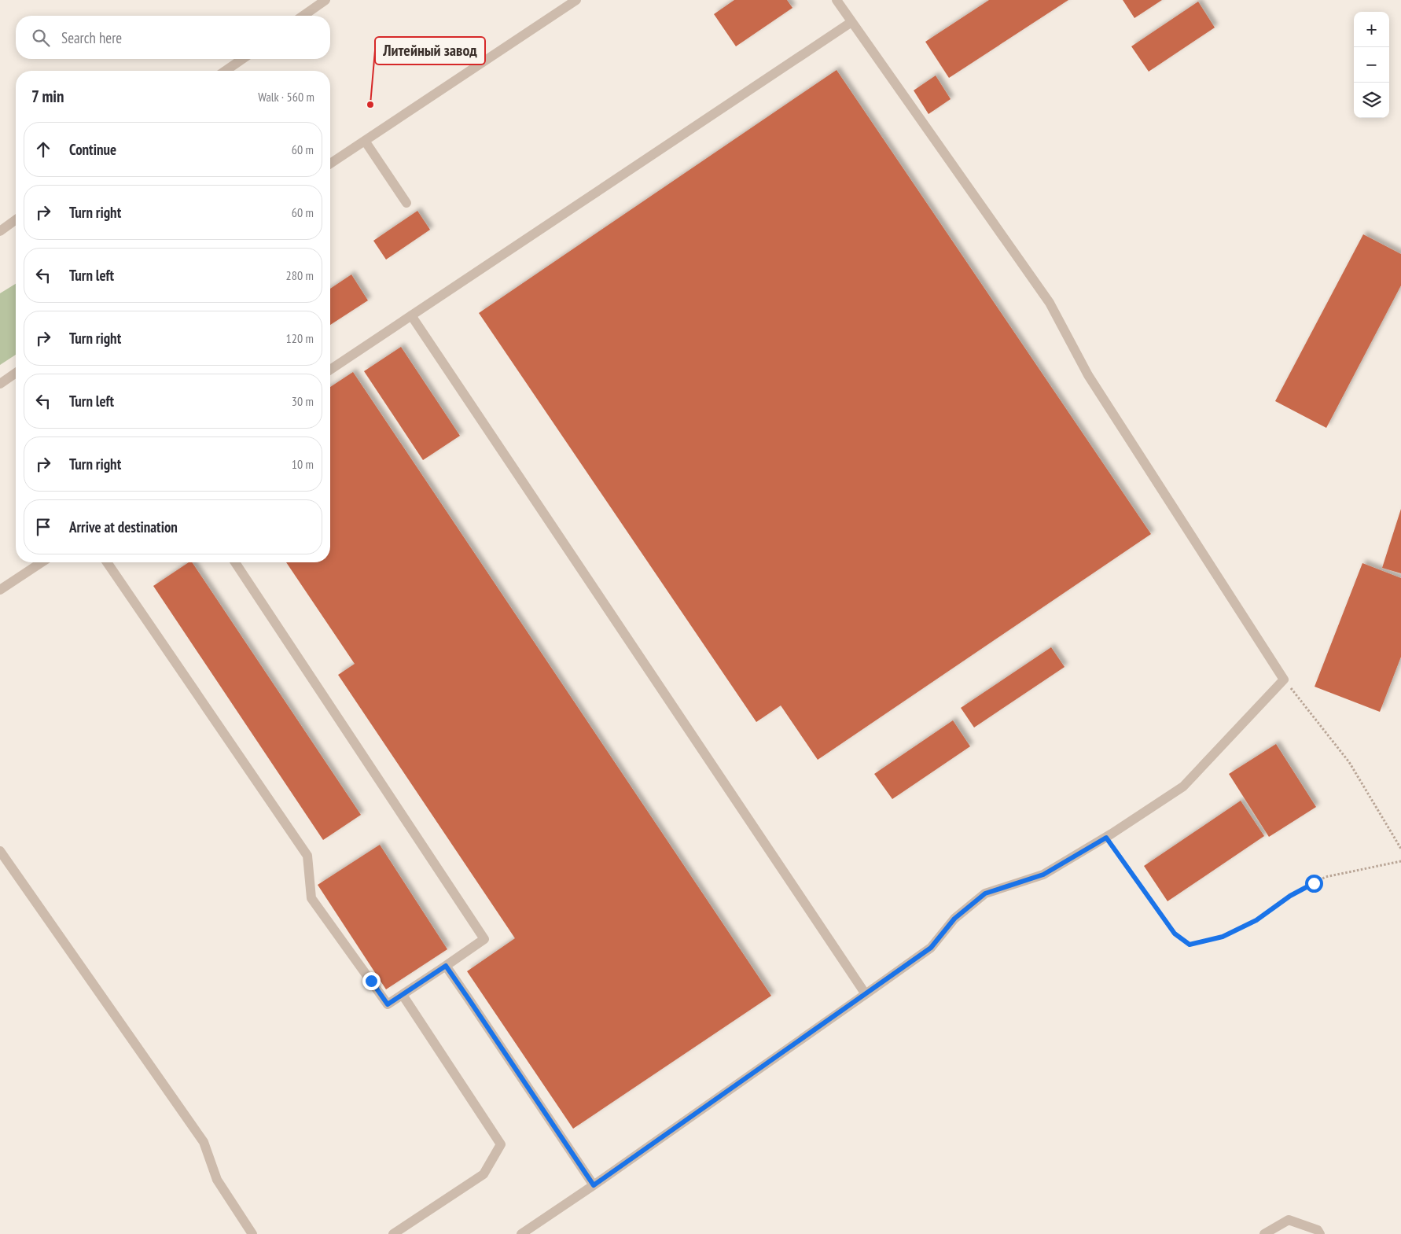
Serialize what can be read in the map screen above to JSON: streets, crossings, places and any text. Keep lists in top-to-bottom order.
{
  "places": ["Литейный завод"],
  "page": {
    "map_buttons": ["+", "−"],
    "search": "Search here",
    "heading": ["7 min", "Walk · 560 m"],
    "list": [
      ["Continue", "60 m"],
      ["Turn right", "60 m"],
      ["Turn left", "280 m"],
      ["Turn right", "120 m"],
      ["Turn left", "30 m"],
      ["Turn right", "10 m"],
      "Arrive at destination"
    ]
  }
}
